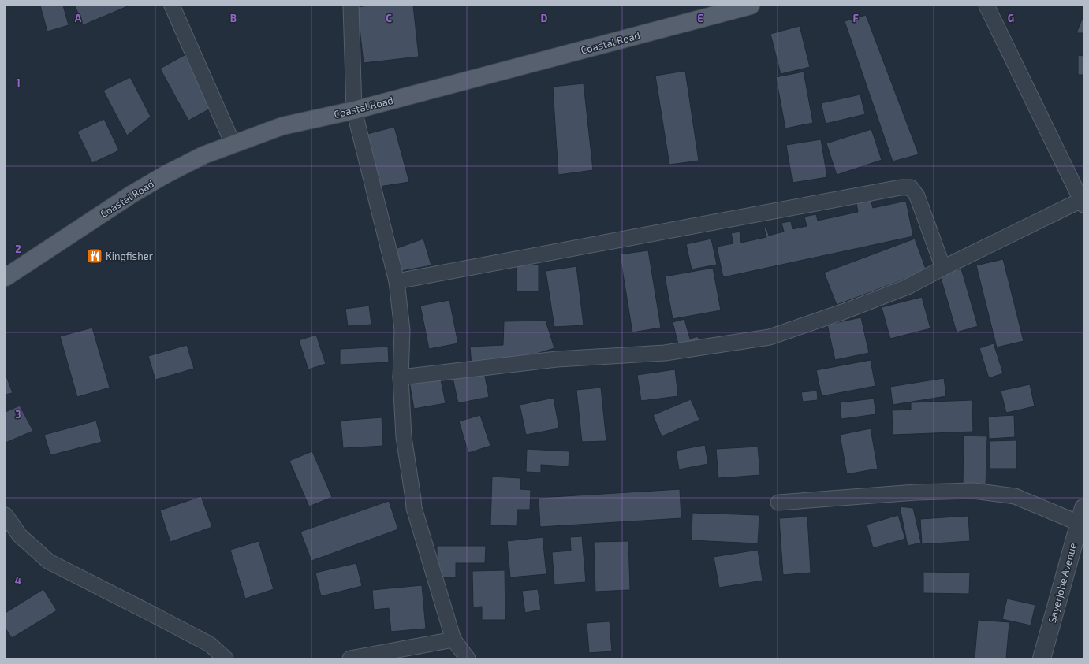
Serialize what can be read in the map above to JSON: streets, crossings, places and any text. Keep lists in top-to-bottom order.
{
  "streets": {
    "main road": ["Coastal Road"],
    "street": ["Sayerjobe Avenue"]
  },
  "places": {
    "restaurant": ["Kingfisher"]
  },
  "grid": {
    "columns": [
      "A",
      "B",
      "C",
      "D",
      "E",
      "F",
      "G"
    ],
    "rows": [
      "1",
      "2",
      "3",
      "4"
    ]
  }
}
